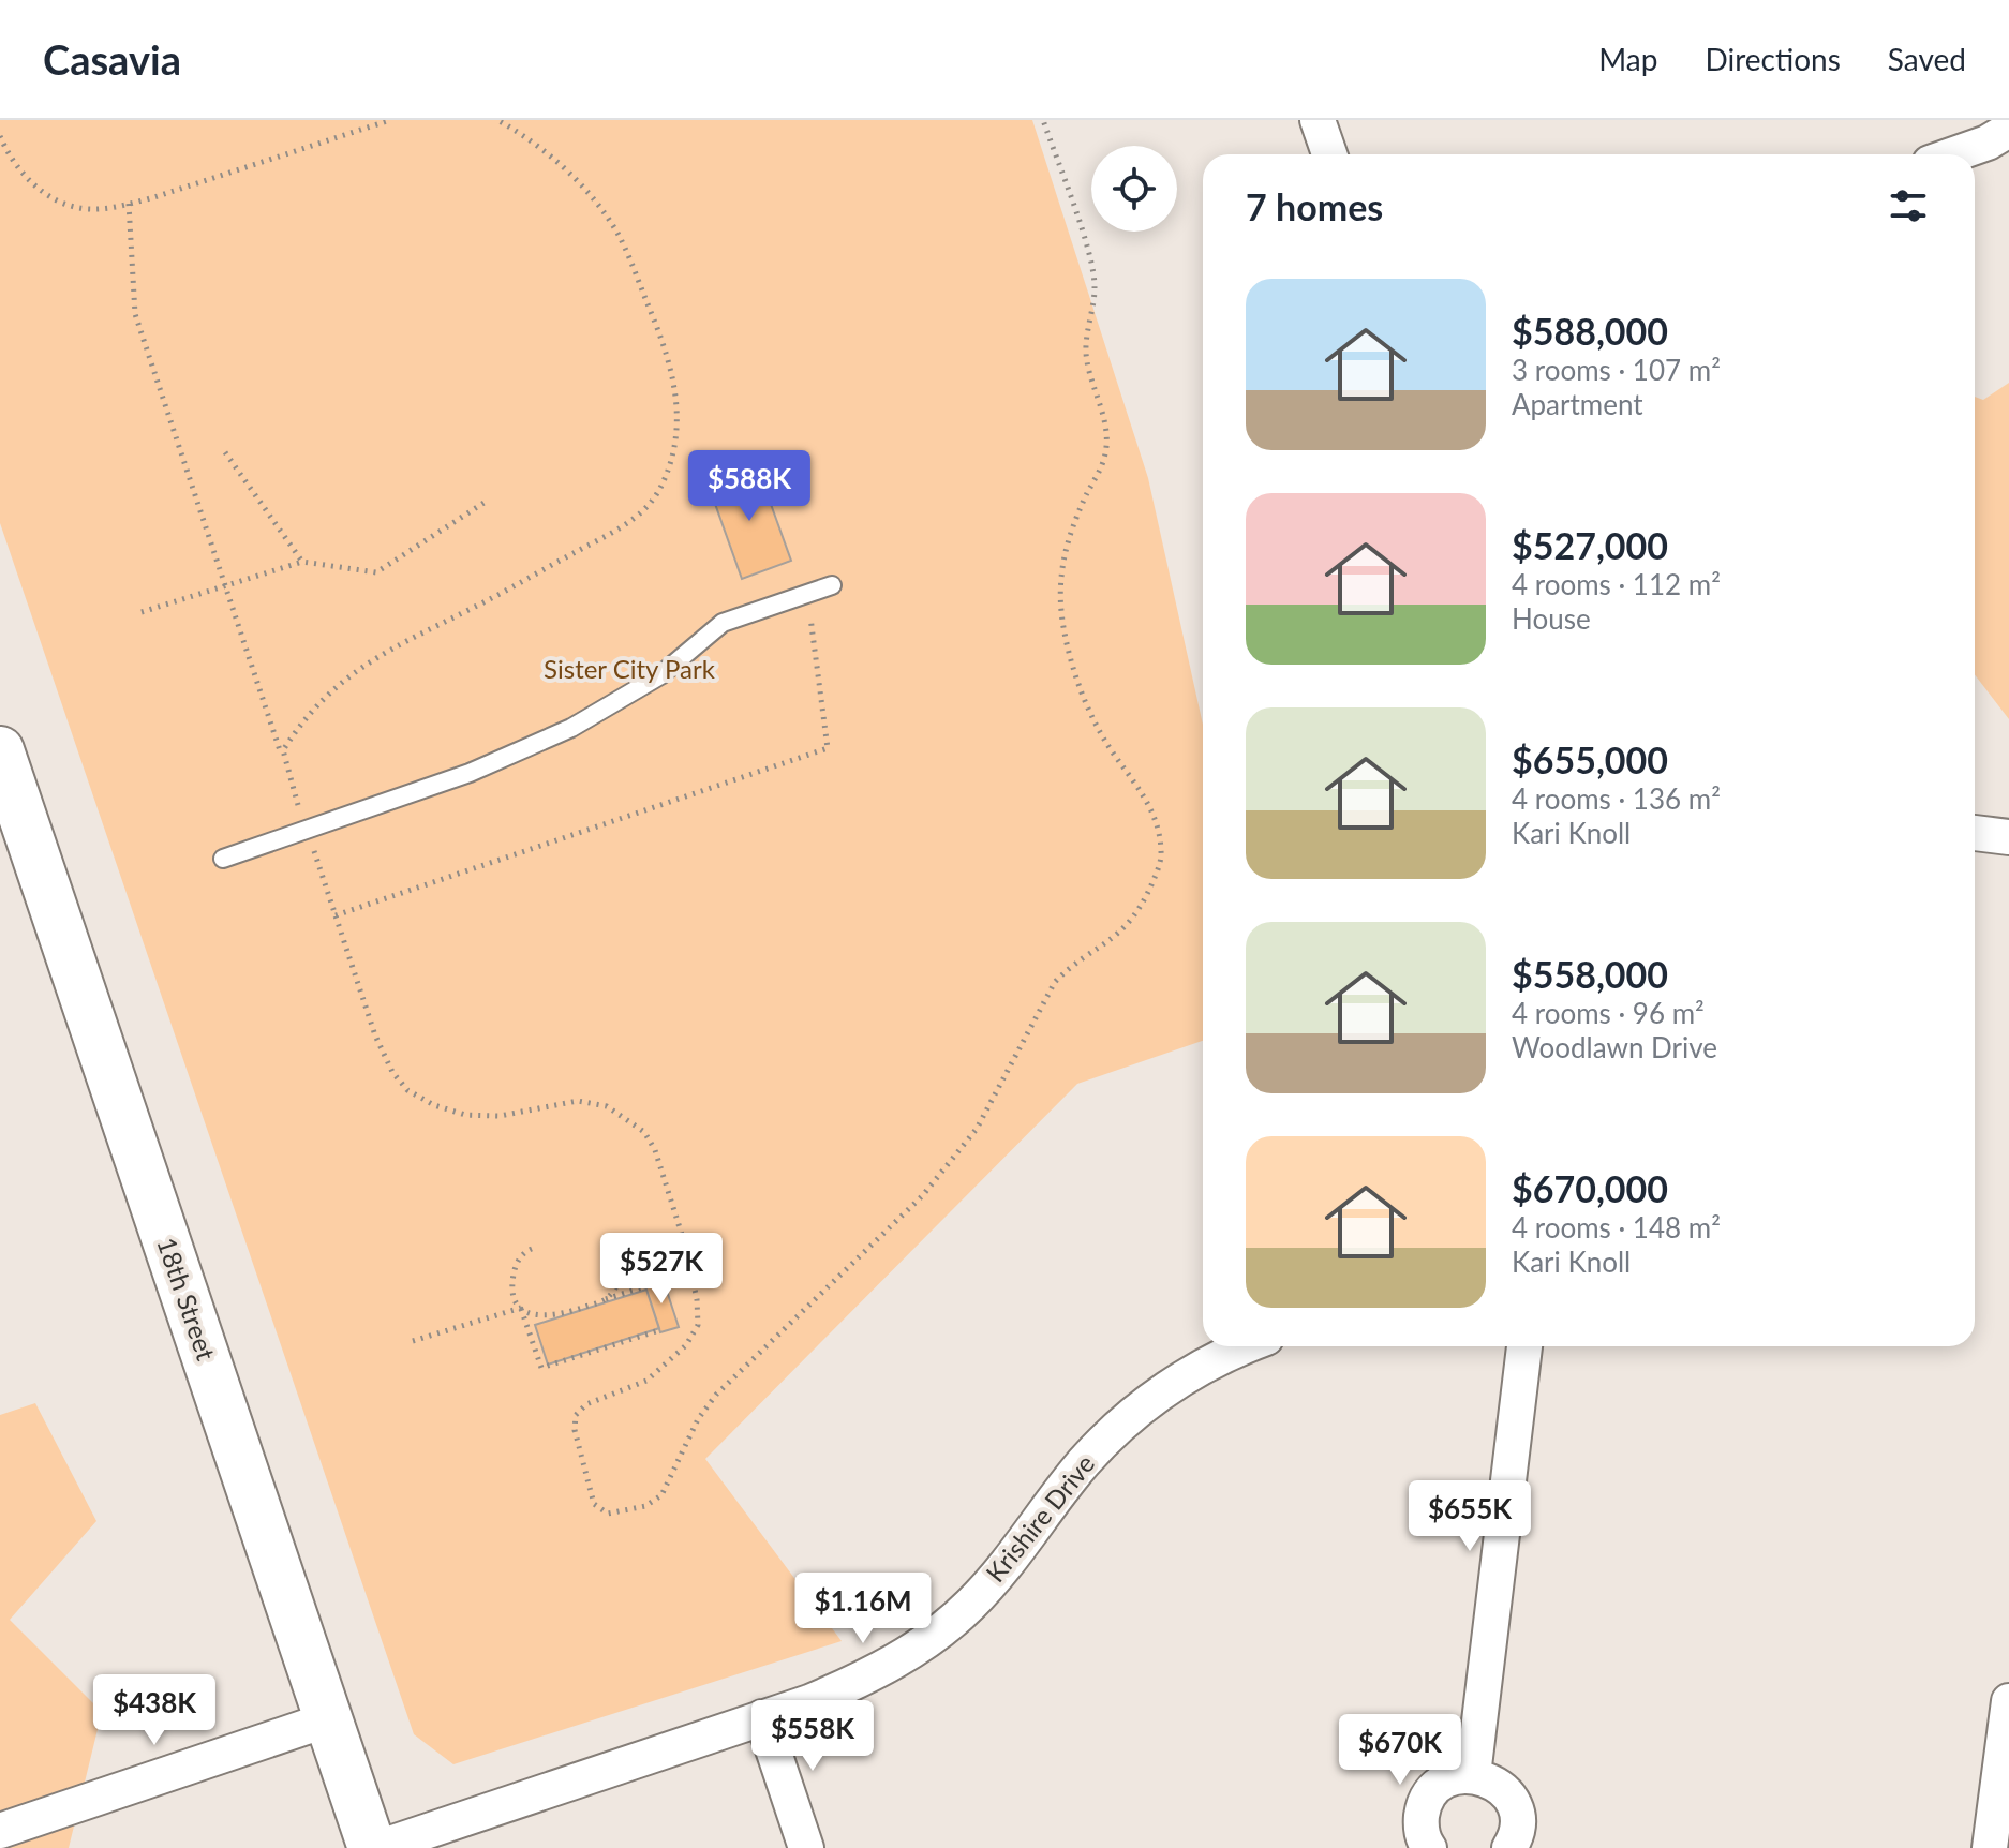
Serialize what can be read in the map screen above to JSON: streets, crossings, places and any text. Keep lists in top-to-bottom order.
{
  "streets": {
    "main road": ["18th Street"],
    "street": ["Krishire Drive"]
  },
  "crossings": [
    ["18th Street", "Krishire Drive"]
  ],
  "parks": ["Sister City Park"],
  "page": {
    "header": "Casavia",
    "nav": ["Map", "Directions", "Saved"],
    "heading": "7 homes",
    "list": [
      {
        "name": "$588,000",
        "note": "3 rooms · 107 m² · Apartment"
      },
      {
        "name": "$527,000",
        "note": "4 rooms · 112 m² · House"
      },
      {
        "name": "$655,000",
        "note": "4 rooms · 136 m² · Kari Knoll"
      },
      {
        "name": "$558,000",
        "note": "4 rooms · 96 m² · Woodlawn Drive"
      },
      {
        "name": "$670,000",
        "note": "4 rooms · 148 m² · Kari Knoll"
      }
    ],
    "price": [
      "$588K",
      "$527K",
      "$655K",
      "$1.16M",
      "$438K",
      "$558K",
      "$670K"
    ]
  }
}
